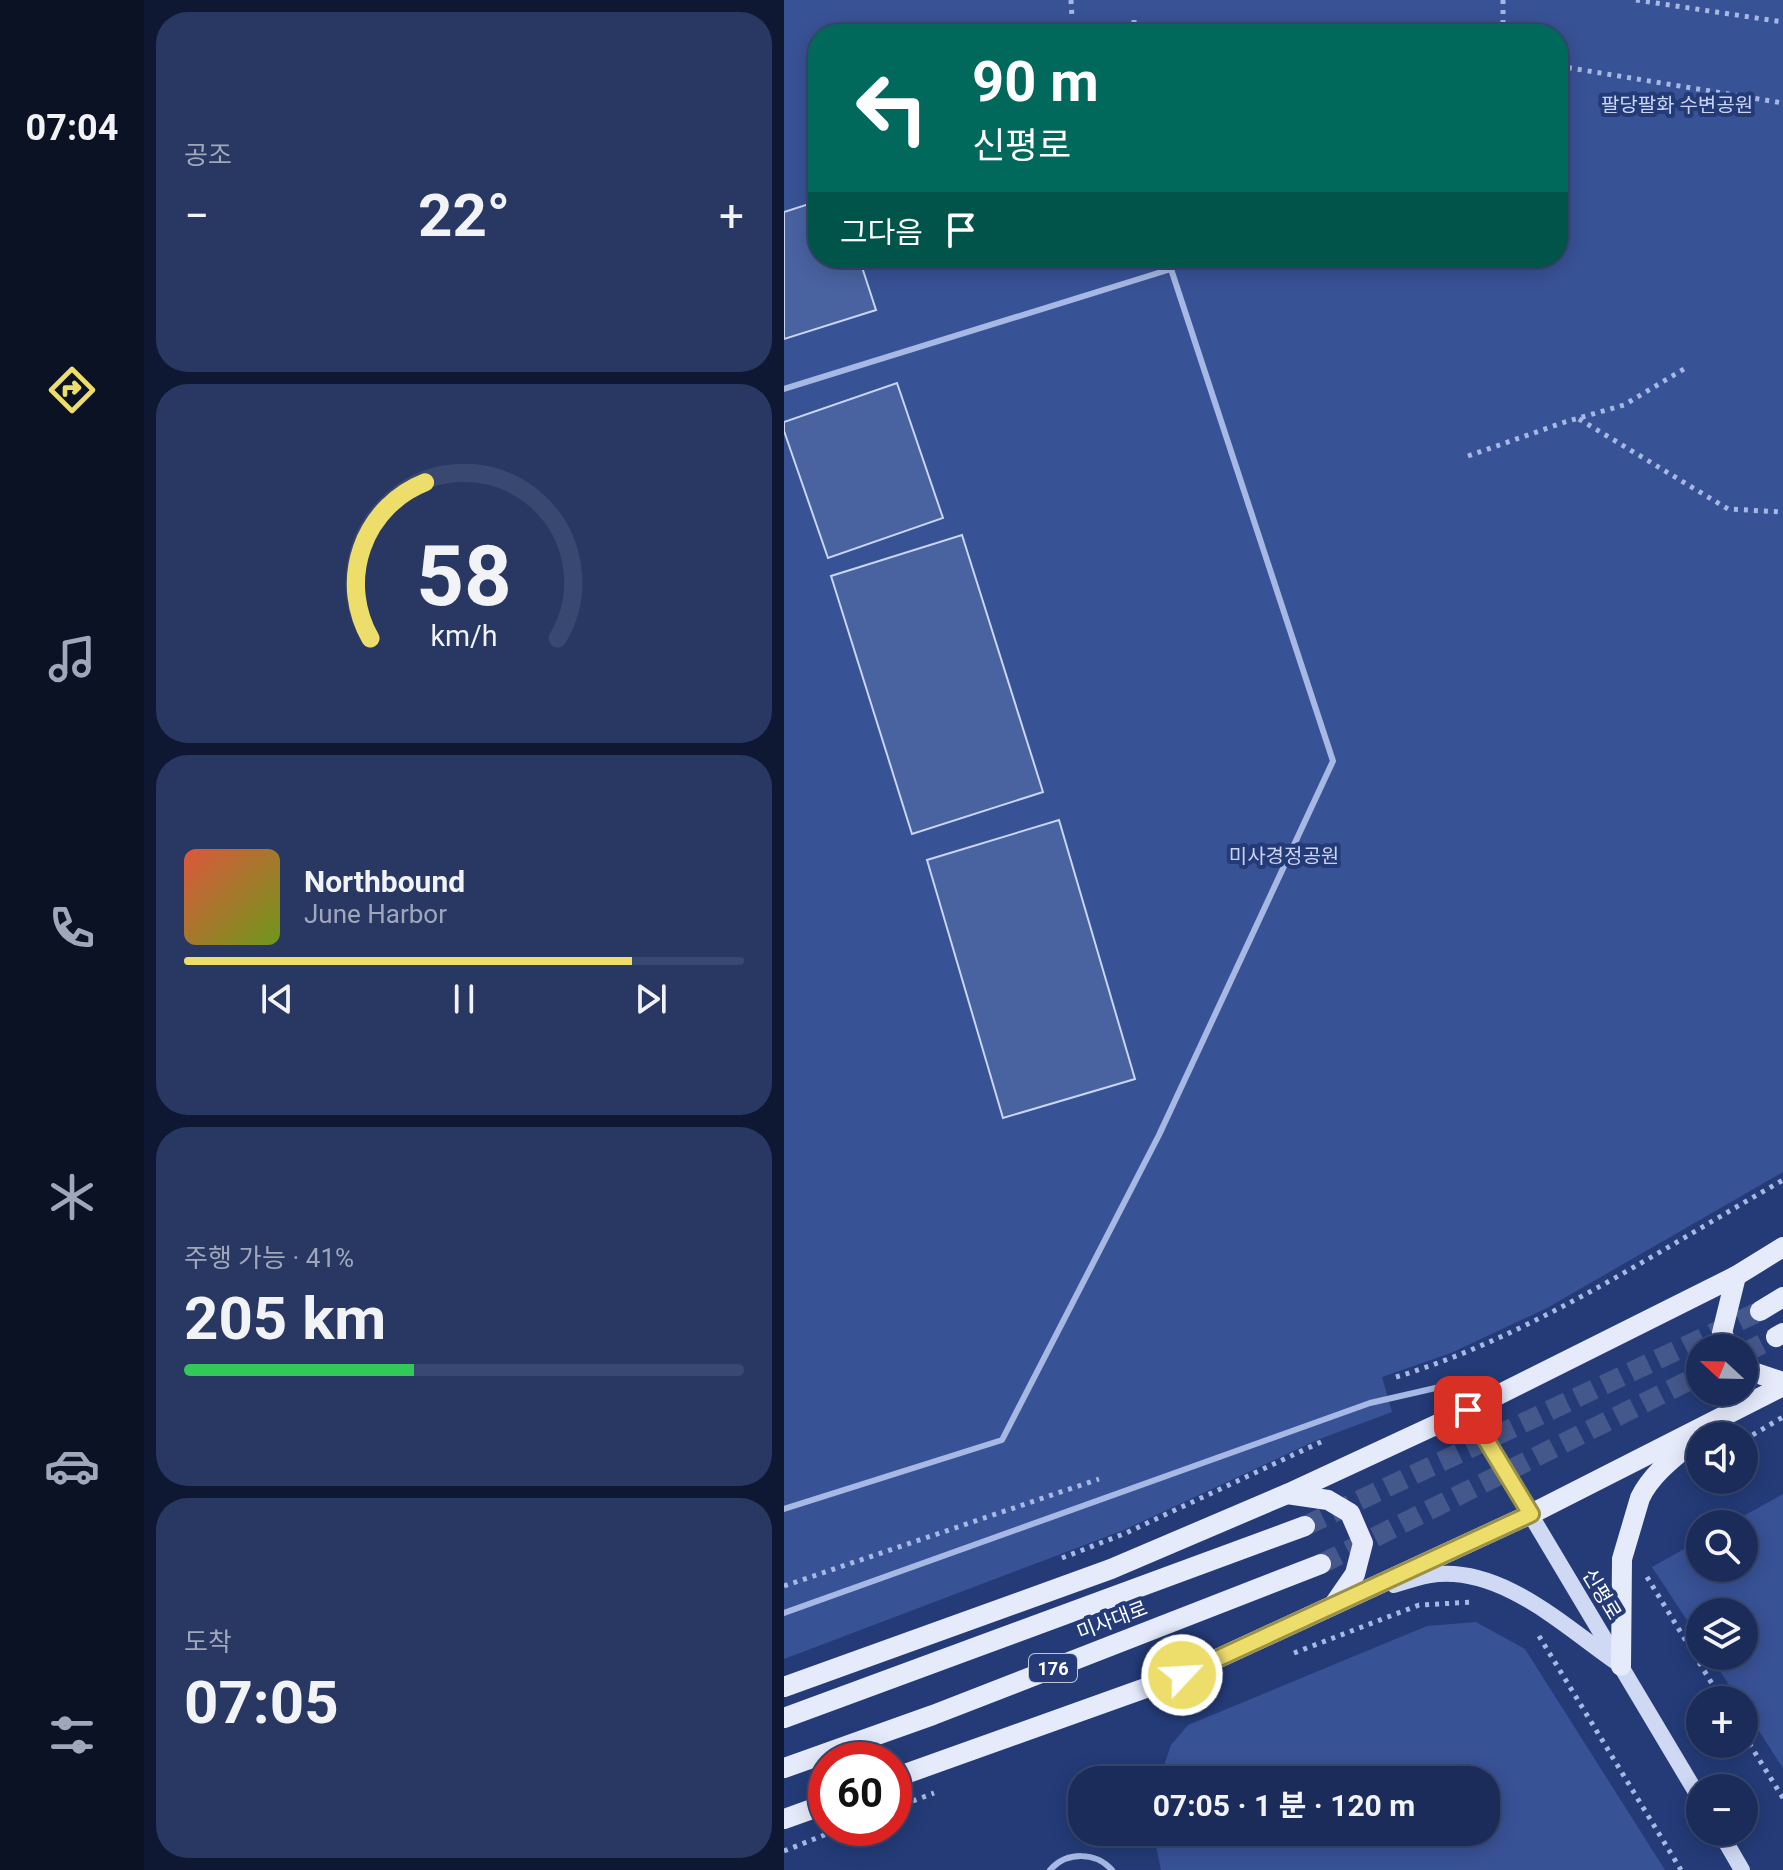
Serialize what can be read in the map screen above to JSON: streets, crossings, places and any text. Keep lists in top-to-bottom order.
{
  "streets": {
    "main road": ["신평로", "미사대로", "176"]
  },
  "parks": ["팔당팔화 수변공원", "미사경정공원"],
  "north": "left",
  "page": {
    "tabs": "07:04",
    "tile": [
      "공조",
      ["주행 가능 · 41%", "205 km"],
      ["도착", "07:05"]
    ],
    "turn": ["90 m", "신평로"],
    "heat": ["−", "22°", "+"],
    "then": "그다음",
    "song": ["Northbound", "June Harbor"],
    "map_buttons": ["+", "−"],
    "limit": "60",
    "trip": "07:05 · 1 분 · 120 m",
    "gauge": ["58", "km/h"]
  }
}
